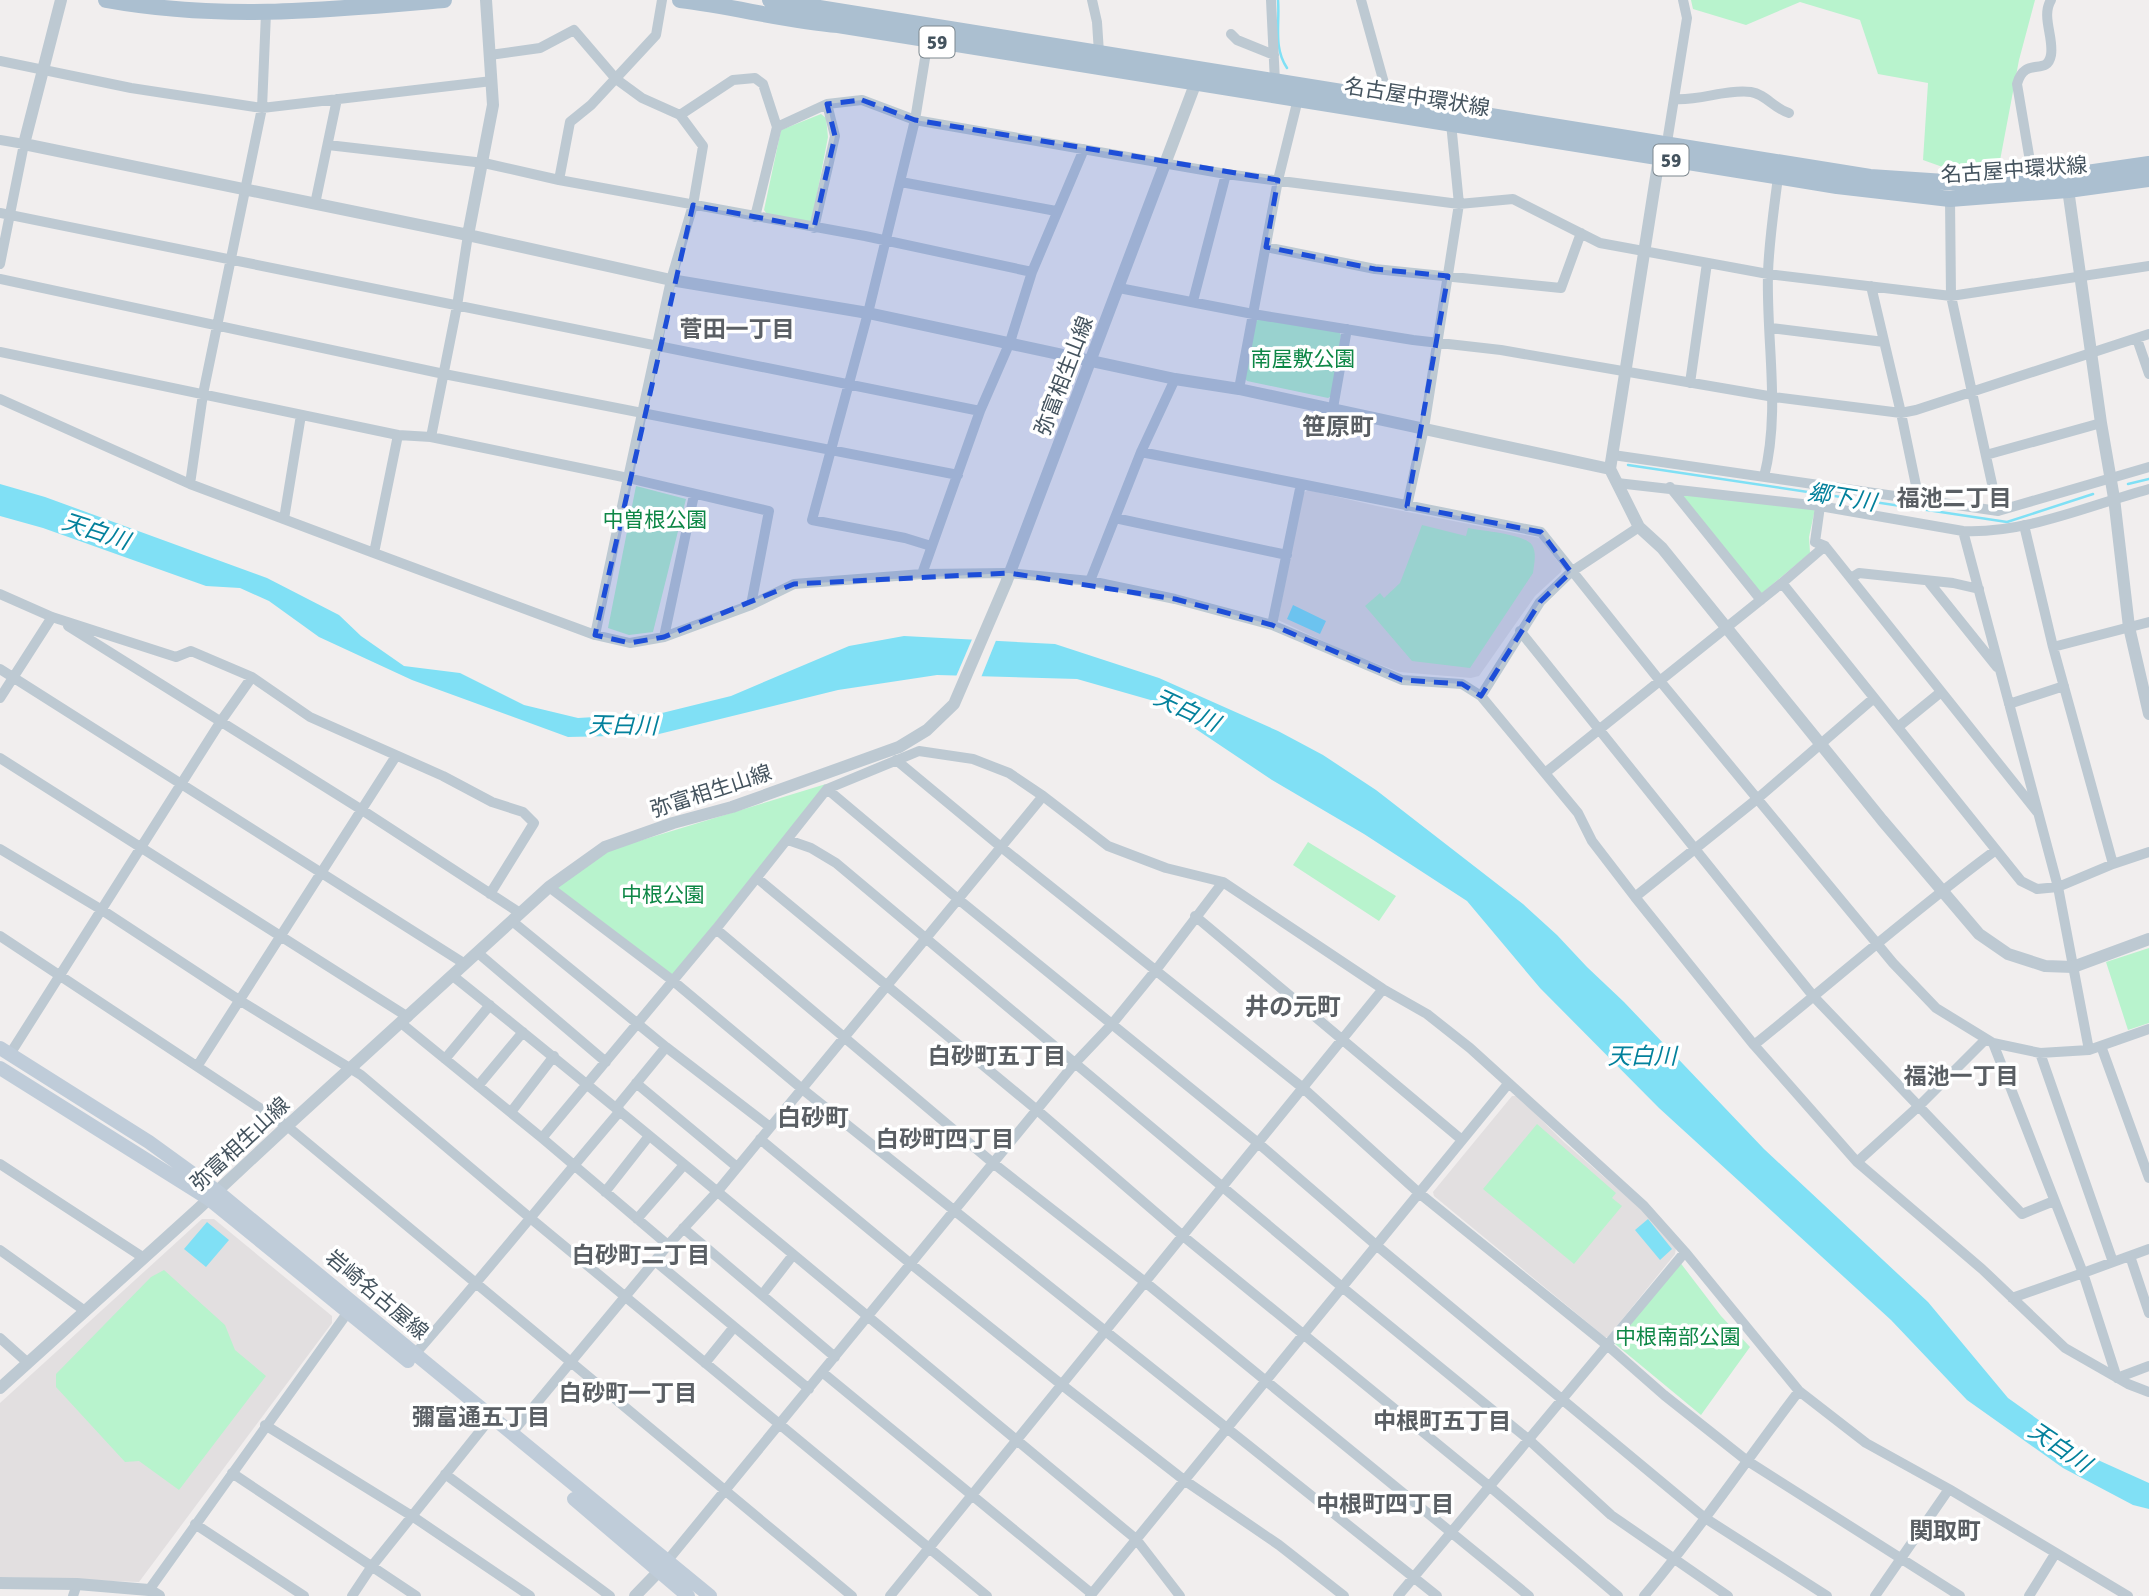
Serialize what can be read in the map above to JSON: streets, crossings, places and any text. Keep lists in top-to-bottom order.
{
  "streets": {
    "main road": ["59", "名古屋中環状線", "岩崎名古屋線"],
    "street": ["弥富相生山線"]
  },
  "crossings": [
    ["名古屋中環状線", "弥富相生山線"],
    ["弥富相生山線", "岩崎名古屋線"]
  ],
  "districts": [
    "菅田一丁目",
    "笹原町",
    "福池二丁目",
    "井の元町",
    "白砂町五丁目",
    "福池一丁目",
    "白砂町",
    "白砂町四丁目",
    "白砂町二丁目",
    "白砂町一丁目",
    "彌富通五丁目",
    "中根町五丁目",
    "中根町四丁目",
    "関取町"
  ],
  "water": ["郷下川", "天白川"],
  "parks": [
    "南屋敷公園",
    "中曽根公園",
    "中根公園",
    "中根南部公園"
  ]
}
